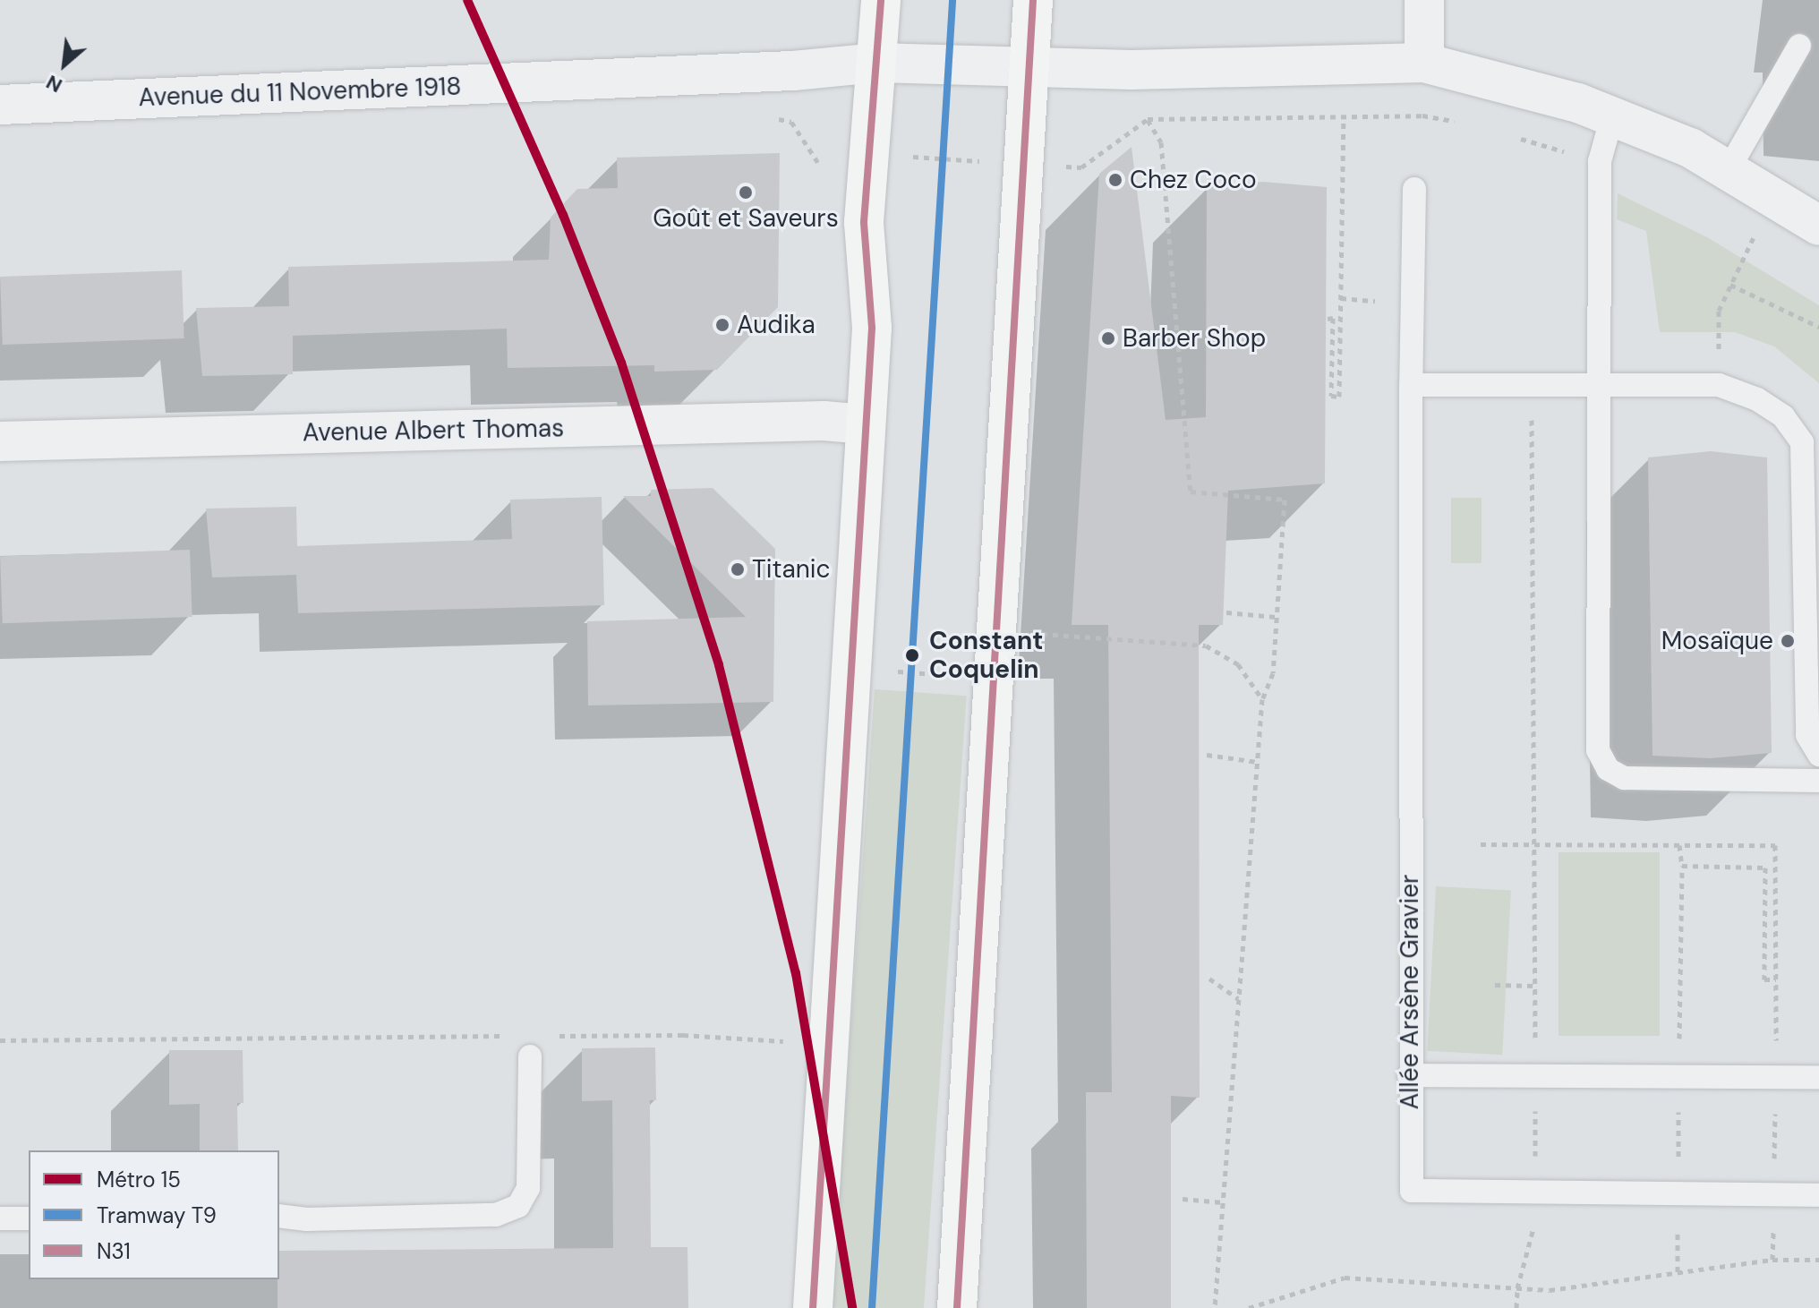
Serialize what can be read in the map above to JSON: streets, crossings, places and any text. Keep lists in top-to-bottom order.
{
  "streets": {
    "street": ["Avenue du 11 Novembre 1918", "Avenue Albert Thomas"],
    "lane": ["Allée Arsène Gravier"]
  },
  "places": [
    "Chez Coco",
    "Goût et Saveurs",
    "Audika",
    "Barber Shop",
    "Titanic",
    "Mosaïque",
    "Constant Coquelin"
  ],
  "lines": ["metro line 15", "tram line T9", "transit line N31"],
  "legend": ["Métro 15", "Tramway T9", "N31"],
  "north": "bottom left"
}
